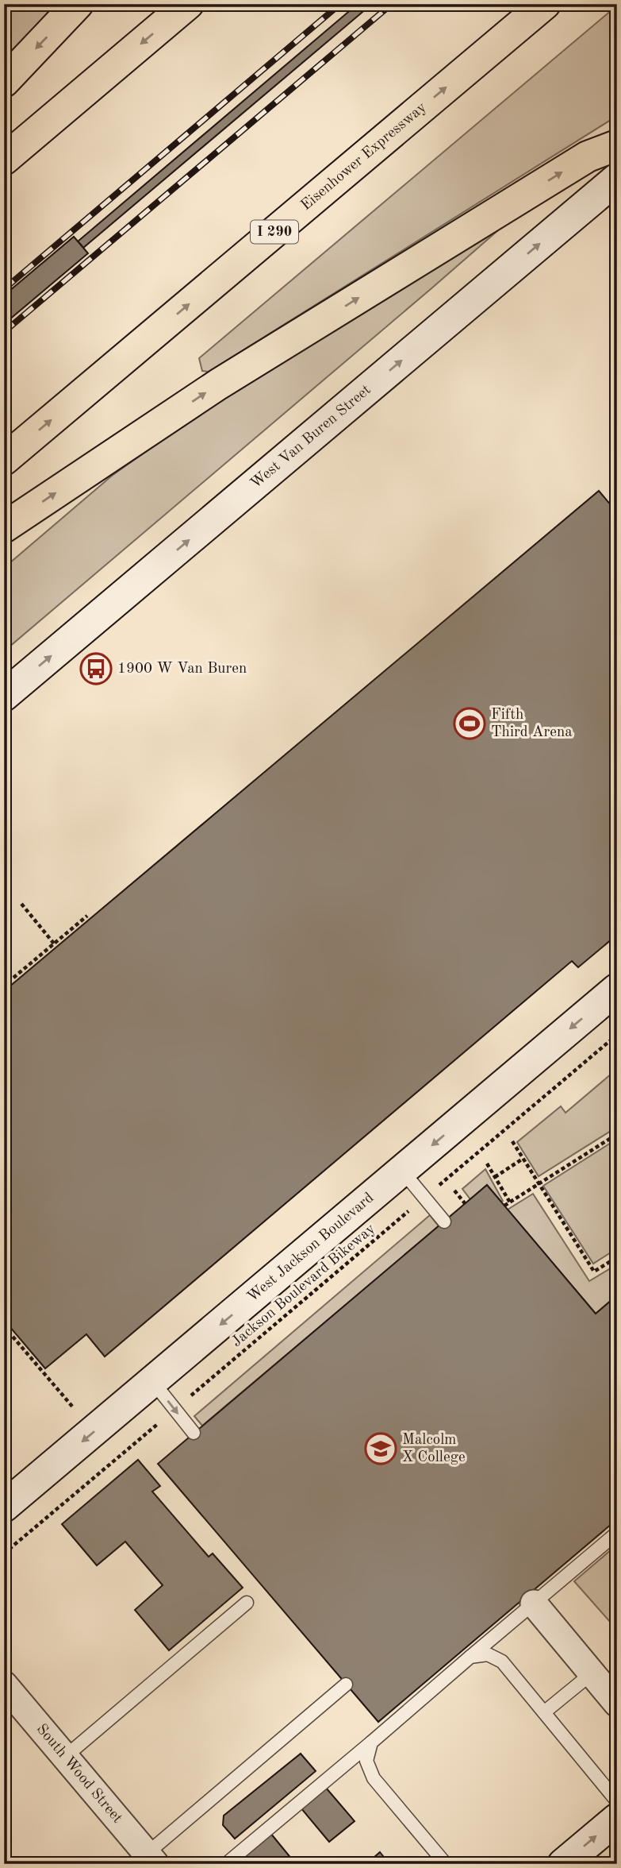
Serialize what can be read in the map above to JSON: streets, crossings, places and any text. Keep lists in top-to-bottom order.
{
  "streets": {
    "highway": ["Eisenhower Expressway", "I 290"],
    "street": ["West Van Buren Street", "West Jackson Boulevard", "South Wood Street"],
    "path": ["Jackson Boulevard Bikeway"]
  },
  "one_way": ["West Van Buren Street", "West Jackson Boulevard"],
  "places": {
    "bus stop": ["1900 W Van Buren"],
    "sports": ["Fifth Third Arena"],
    "school or university": ["Malcolm X College"]
  }
}
